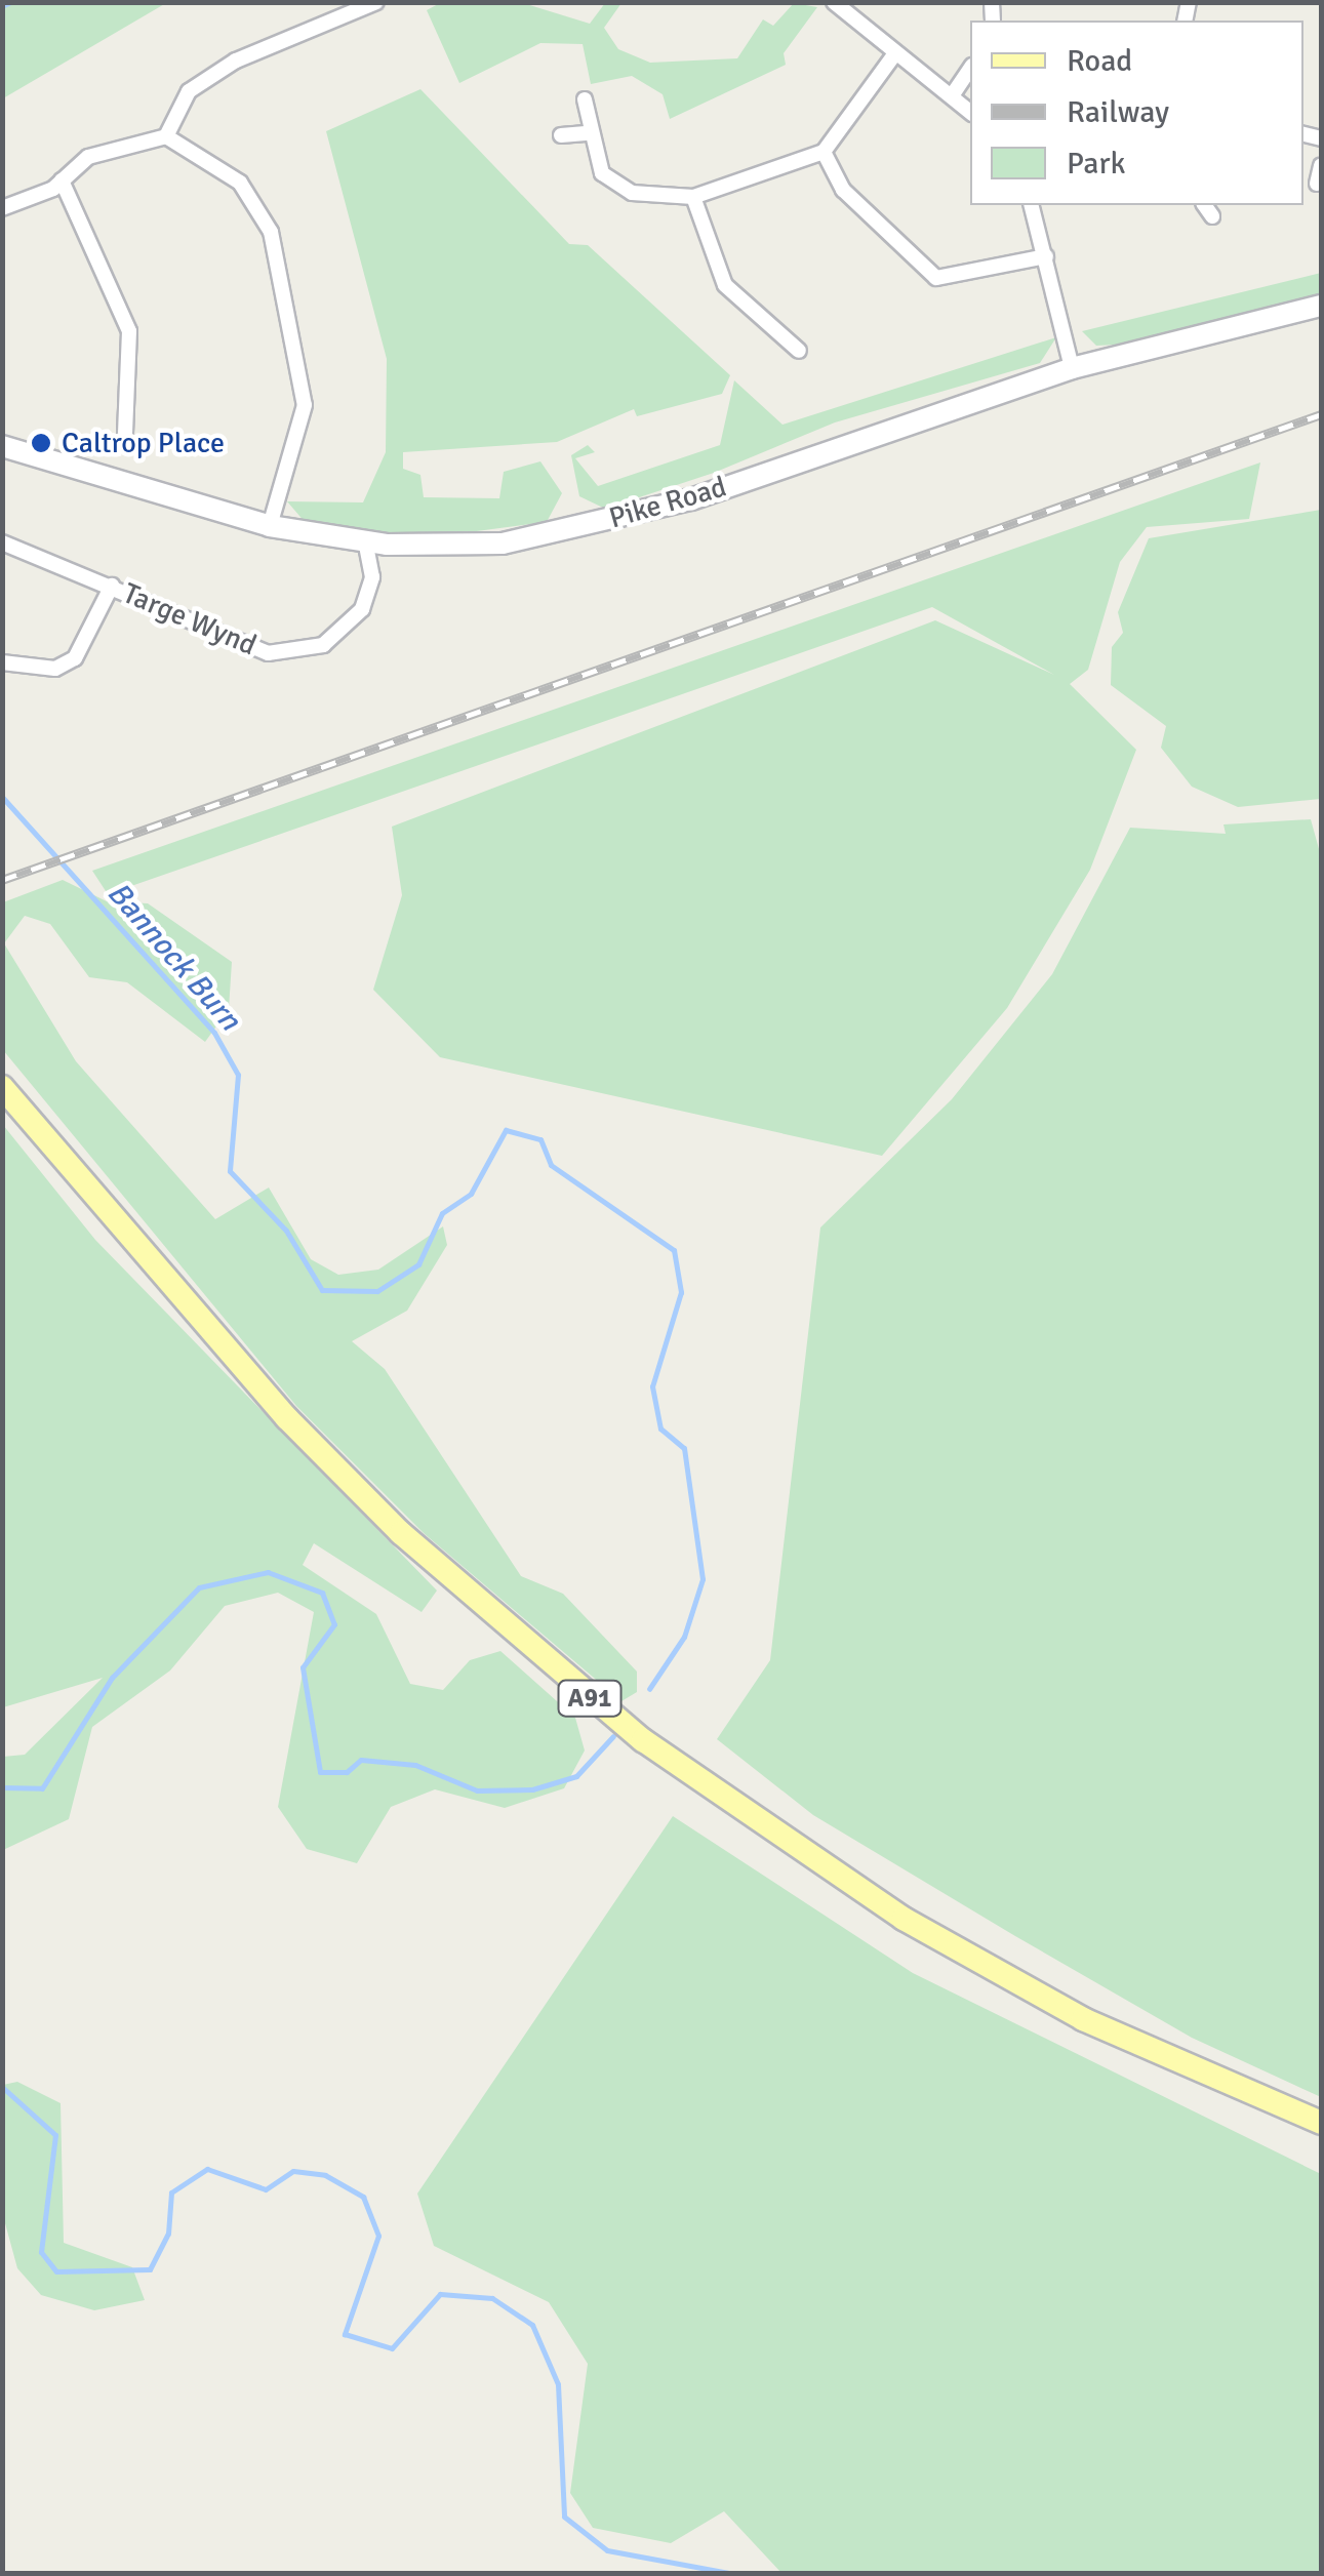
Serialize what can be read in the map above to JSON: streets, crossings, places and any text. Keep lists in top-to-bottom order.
{
  "streets": {
    "main road": ["A91"],
    "street": ["Pike Road", "Targe Wynd"]
  },
  "crossings": [
    ["Pike Road", "Targe Wynd"]
  ],
  "water": ["Bannock Burn"],
  "places": ["Caltrop Place"],
  "legend": ["Road", "Railway", "Park"]
}
